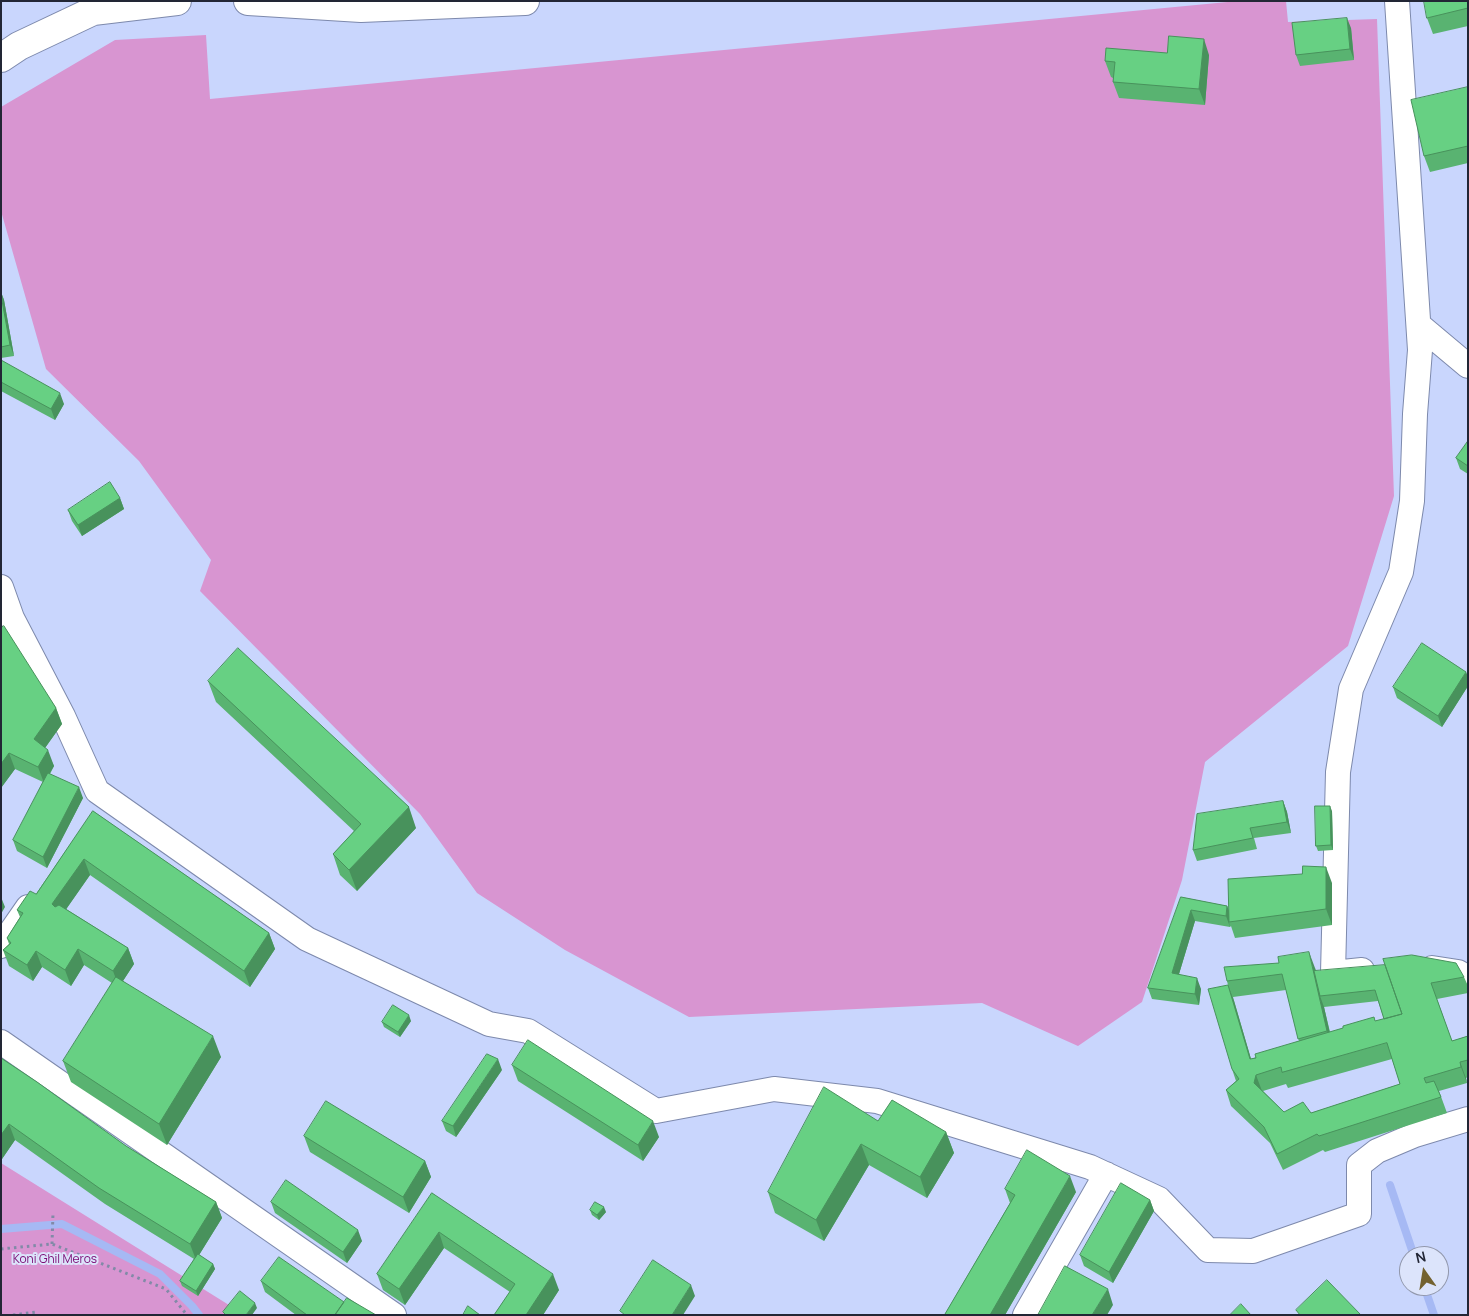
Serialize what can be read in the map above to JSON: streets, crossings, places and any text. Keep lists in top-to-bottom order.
{
  "parks": ["Koni Ghil Meros"],
  "north": "top"
}
